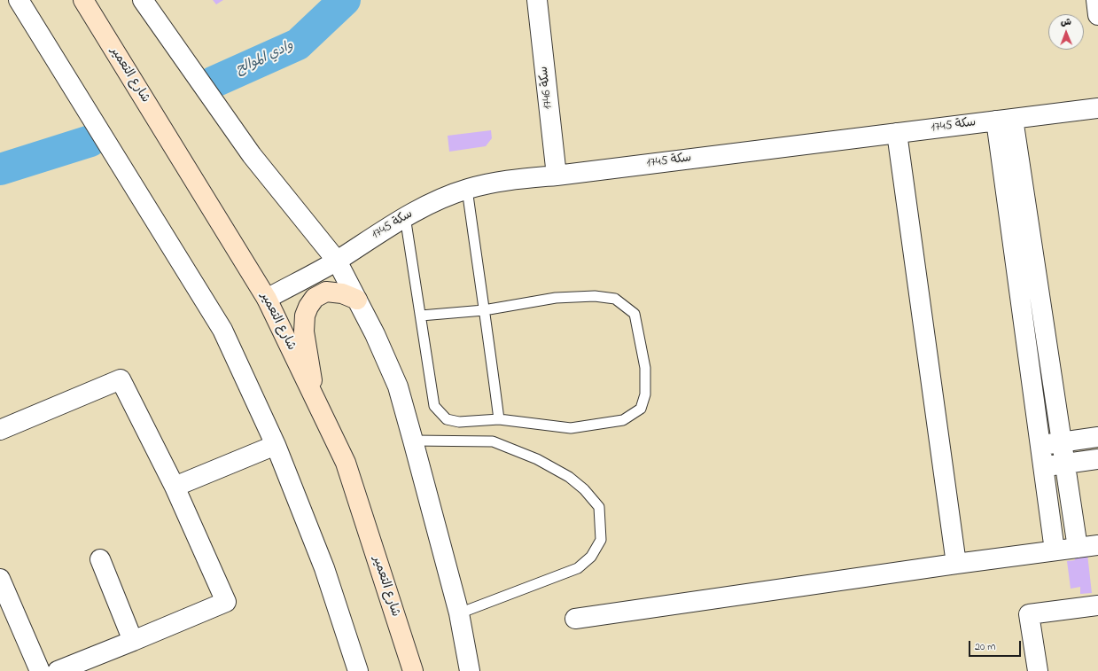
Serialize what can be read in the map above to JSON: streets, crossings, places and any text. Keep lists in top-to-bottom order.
{
  "streets": {
    "main road": ["شارع التعمير"],
    "street": ["سكة 1746", "سكة 1745"]
  },
  "crossings": [
    ["شارع التعمير", "سكة 1745"],
    ["سكة 1746", "سكة 1745"]
  ],
  "water": ["وادي الموالح"],
  "scale_bar": "20 m",
  "north": "top"
}
